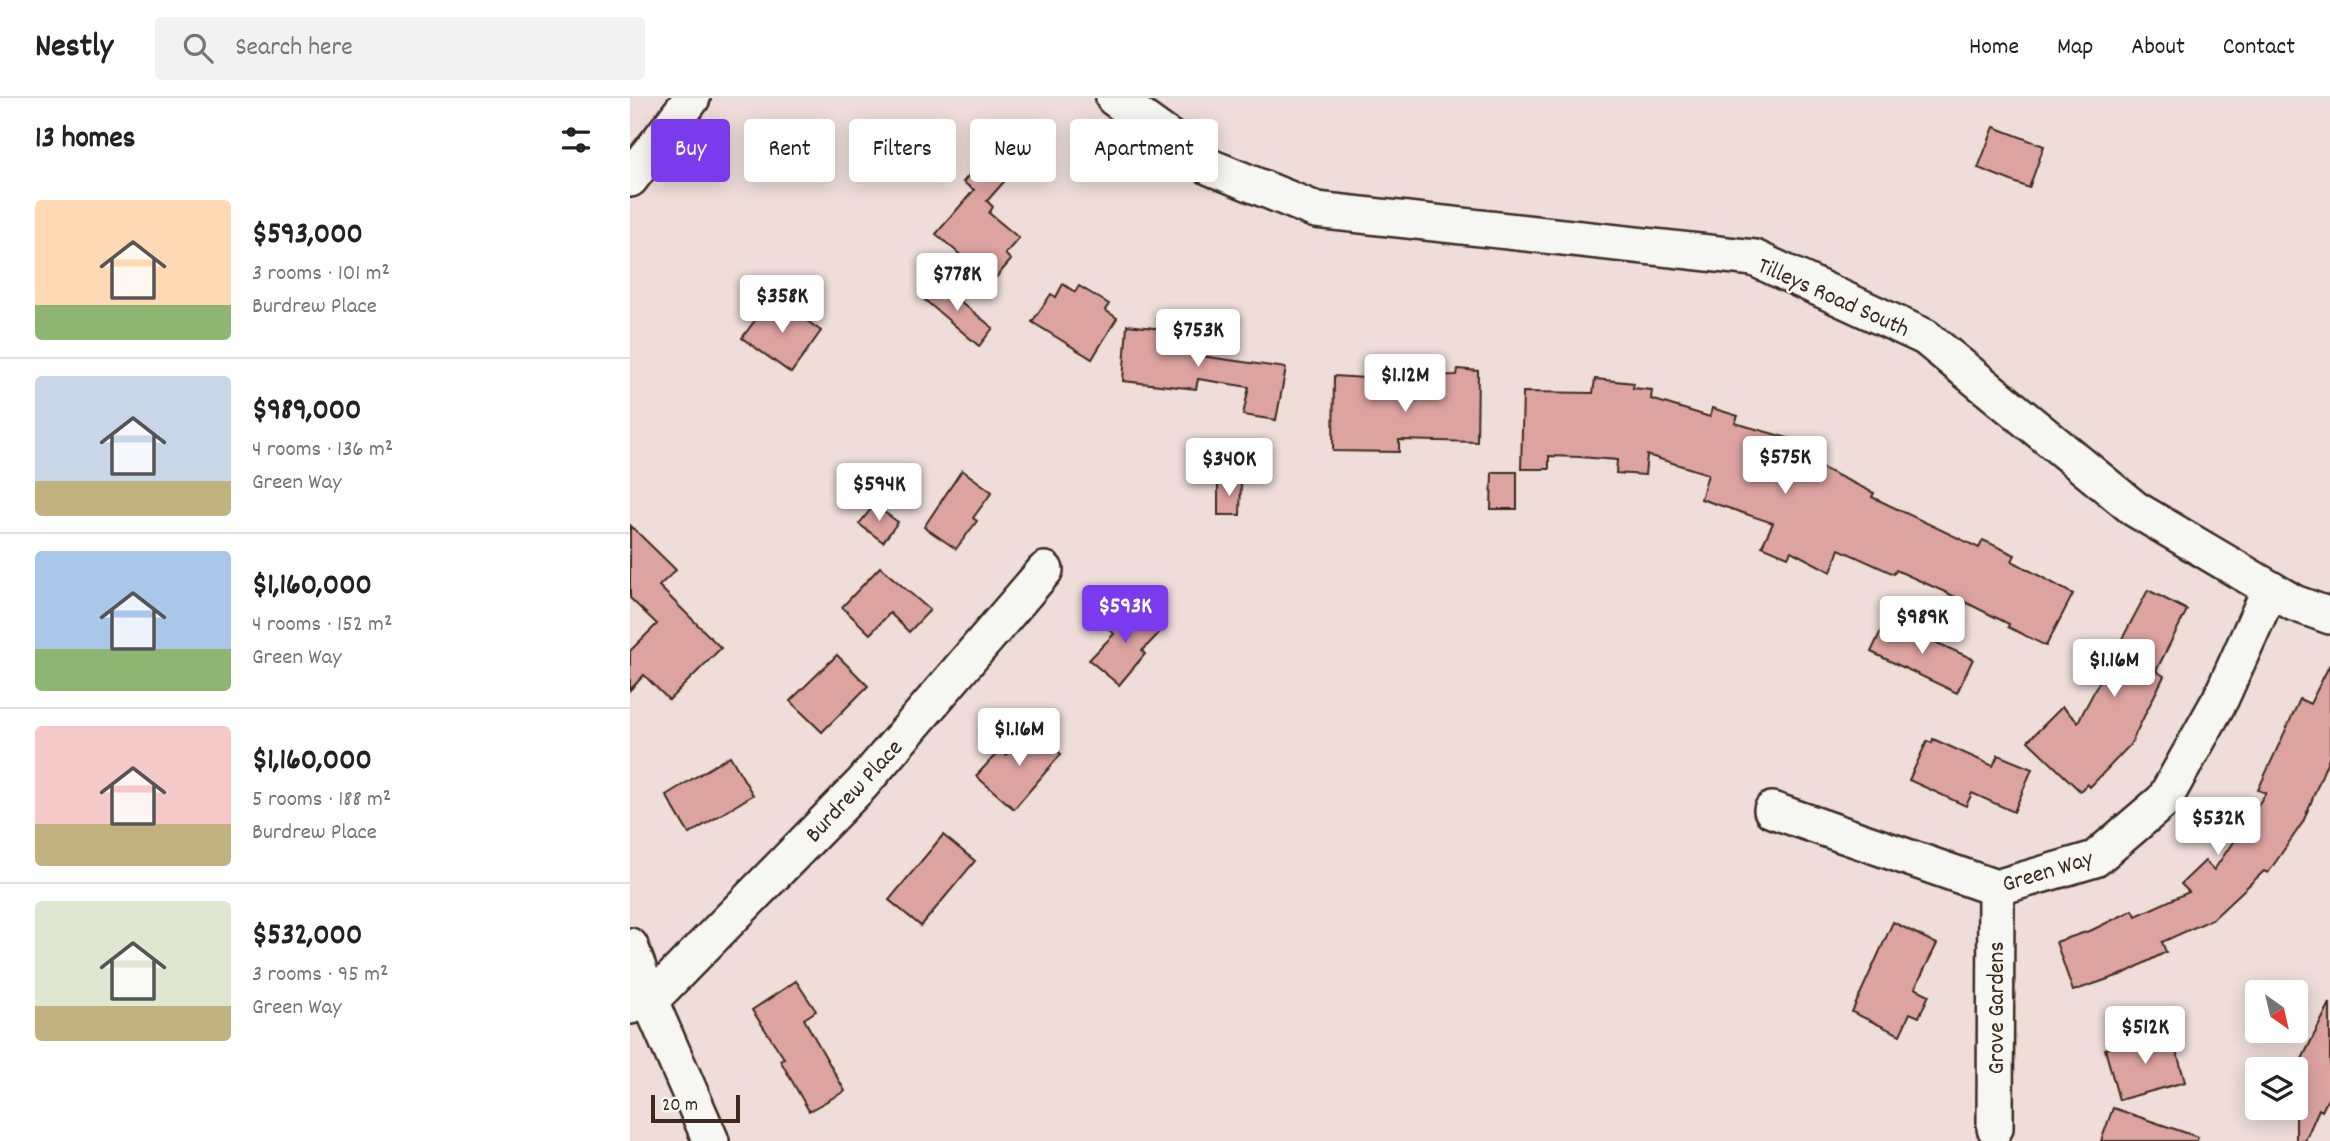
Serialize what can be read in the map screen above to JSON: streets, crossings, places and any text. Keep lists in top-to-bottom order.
{
  "streets": {
    "street": [
      "Tilleys Road South",
      "Burdrew Place",
      "Green Way",
      "Grove Gardens"
    ]
  },
  "crossings": [
    ["Tilleys Road South", "Green Way"],
    ["Green Way", "Grove Gardens"]
  ],
  "scale_bar": "20 m",
  "north": "bottom right",
  "page": {
    "header": "Nestly",
    "search": "Search here",
    "nav": [
      "Home",
      "Map",
      "About",
      "Contact"
    ],
    "heading": "13 homes",
    "chip": [
      "Buy",
      "Rent",
      "Filters",
      "New",
      "Apartment"
    ],
    "list": [
      {
        "name": "$593,000",
        "note": "3 rooms · 101 m² · Burdrew Place"
      },
      {
        "name": "$989,000",
        "note": "4 rooms · 136 m² · Green Way"
      },
      {
        "name": "$1,160,000",
        "note": "4 rooms · 152 m² · Green Way"
      },
      {
        "name": "$1,160,000",
        "note": "5 rooms · 188 m² · Burdrew Place"
      },
      {
        "name": "$532,000",
        "note": "3 rooms · 95 m² · Green Way"
      }
    ],
    "price": [
      "$778K",
      "$358K",
      "$753K",
      "$1.12M",
      "$575K",
      "$340K",
      "$594K",
      "$593K",
      "$989K",
      "$1.16M",
      "$1.16M",
      "$532K",
      "$512K"
    ],
    "scale": "20 m"
  }
}
